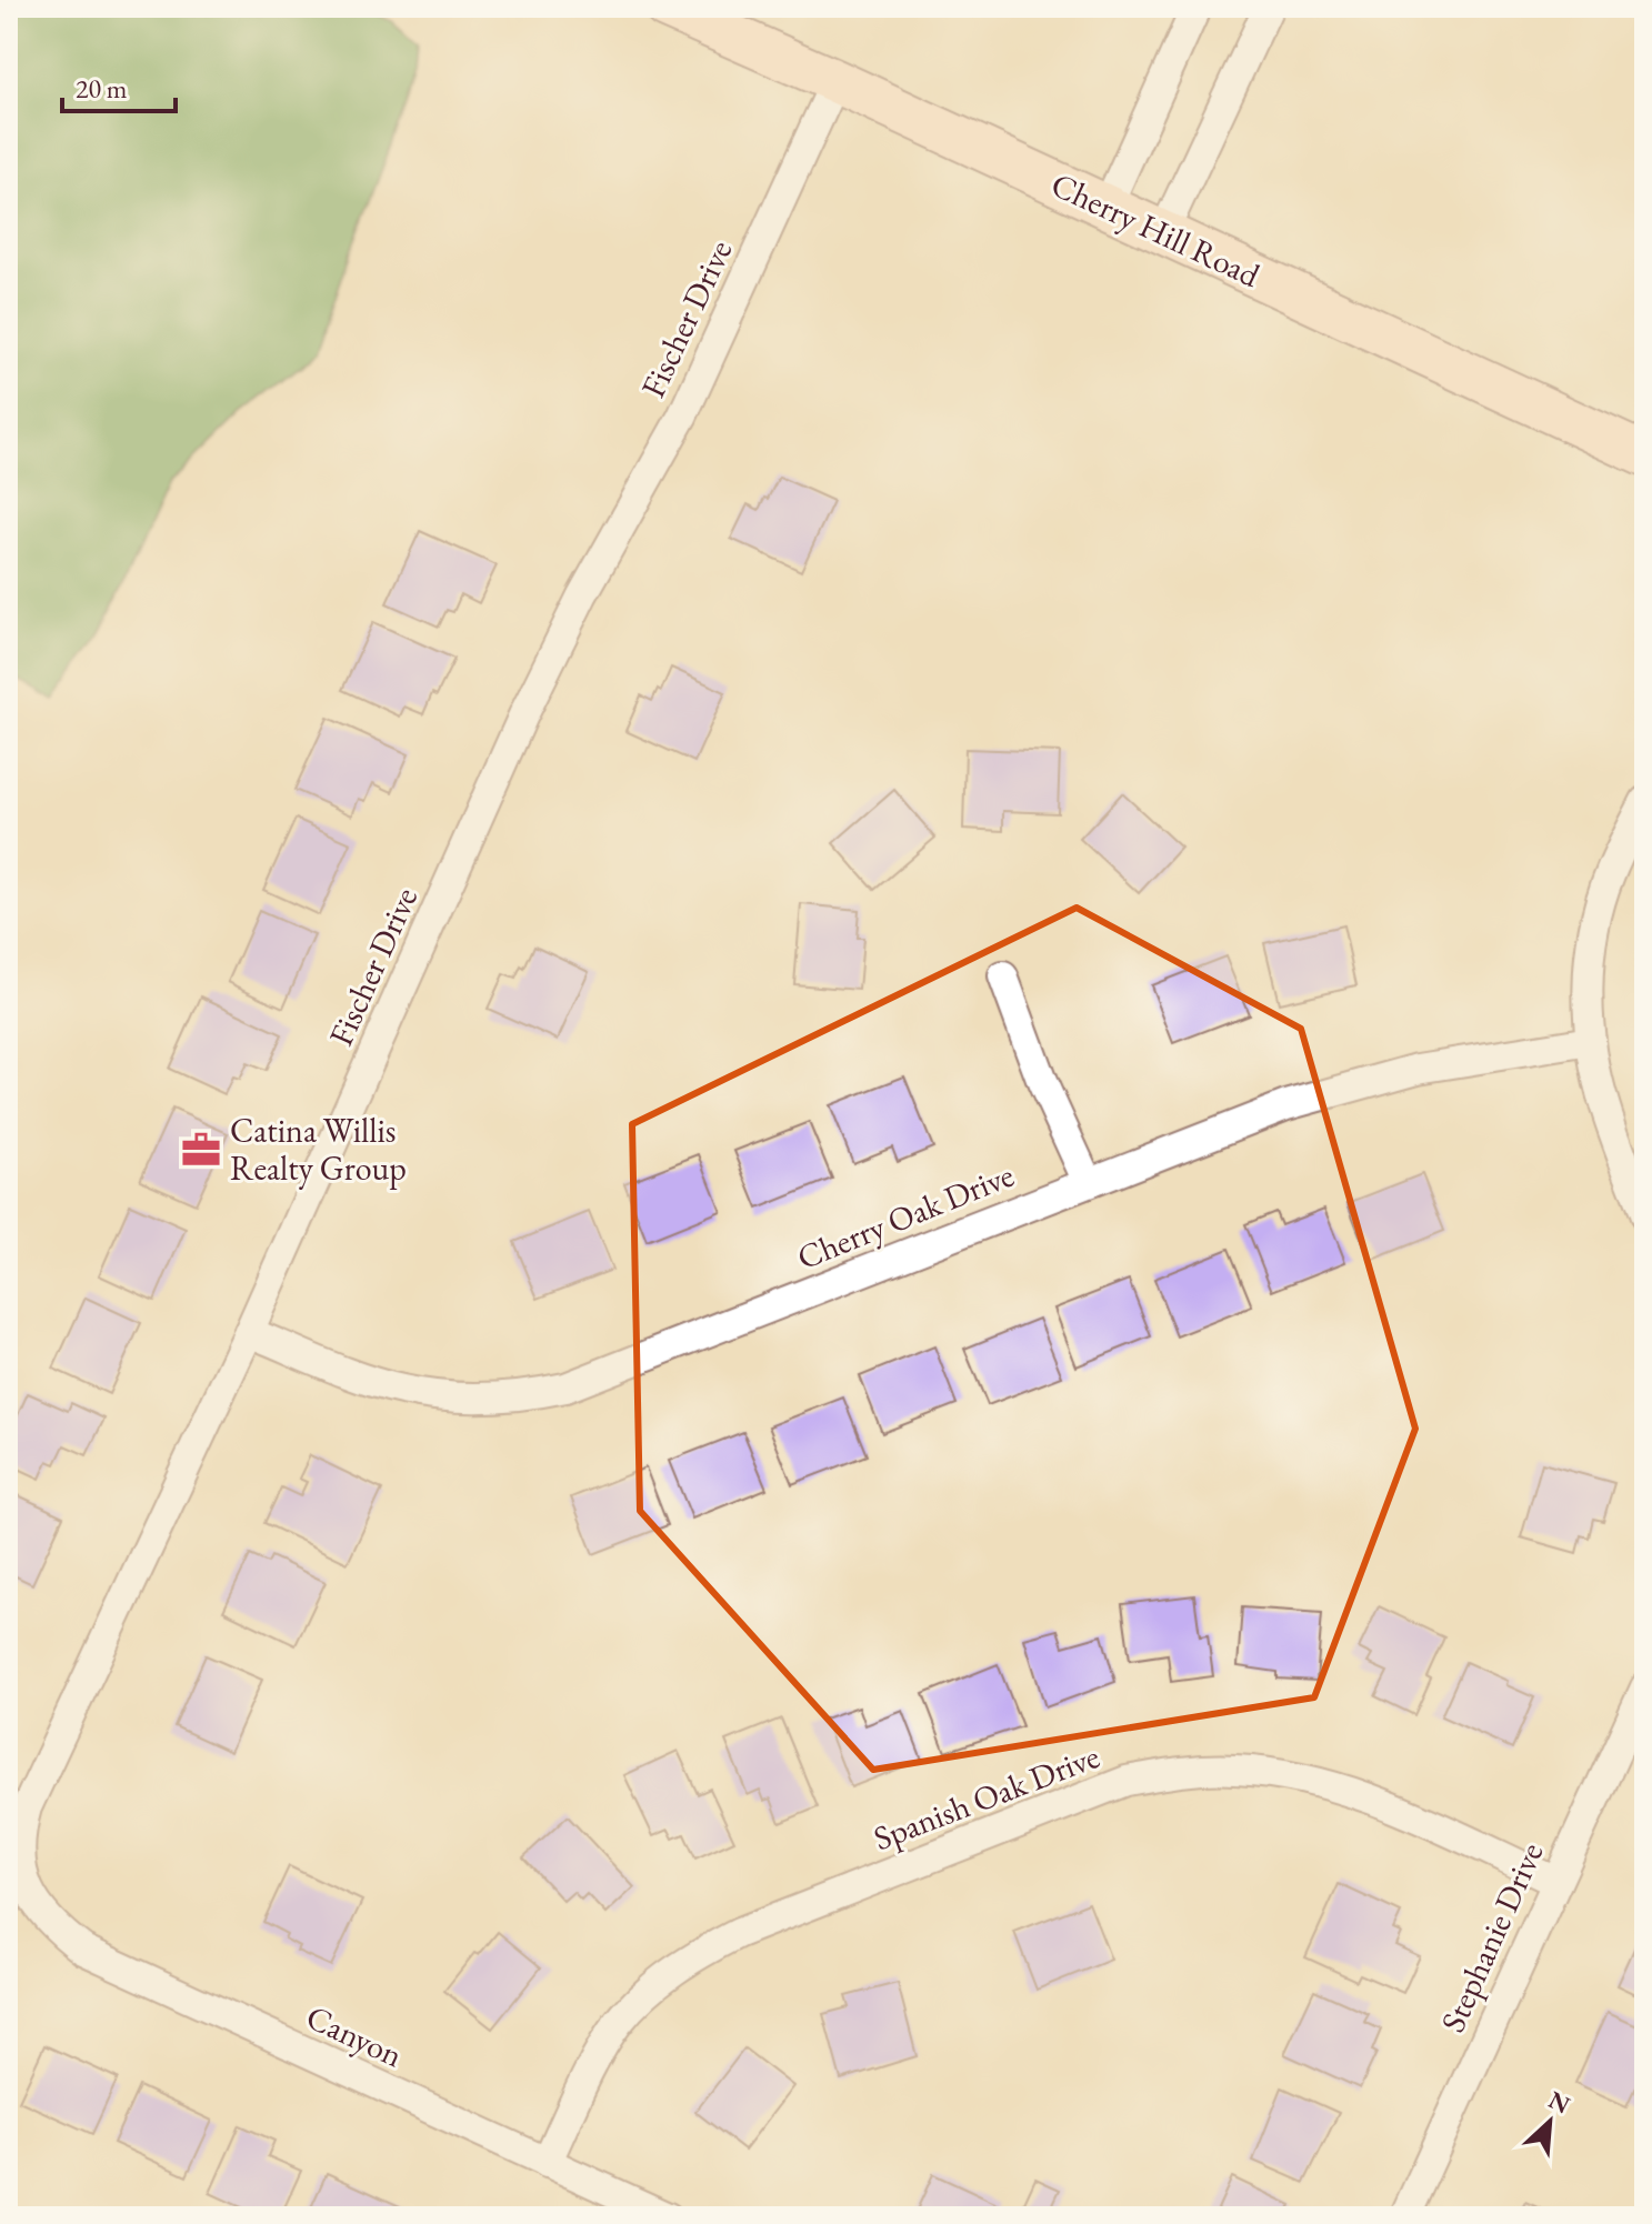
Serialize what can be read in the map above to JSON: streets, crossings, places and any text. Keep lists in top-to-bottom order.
{
  "streets": {
    "main road": ["Cherry Hill Road"],
    "street": [
      "Fischer Drive",
      "Cherry Oak Drive",
      "Spanish Oak Drive",
      "Stephanie Drive",
      "Canyon"
    ]
  },
  "crossings": [
    ["Cherry Hill Road", "Fischer Drive"],
    ["Fischer Drive", "Cherry Oak Drive"],
    ["Fischer Drive", "Canyon"],
    ["Spanish Oak Drive", "Stephanie Drive"],
    ["Spanish Oak Drive", "Canyon"]
  ],
  "places": {
    "office": ["Catina Willis Realty Group"]
  },
  "scale_bar": "20 m",
  "north": "top right"
}
